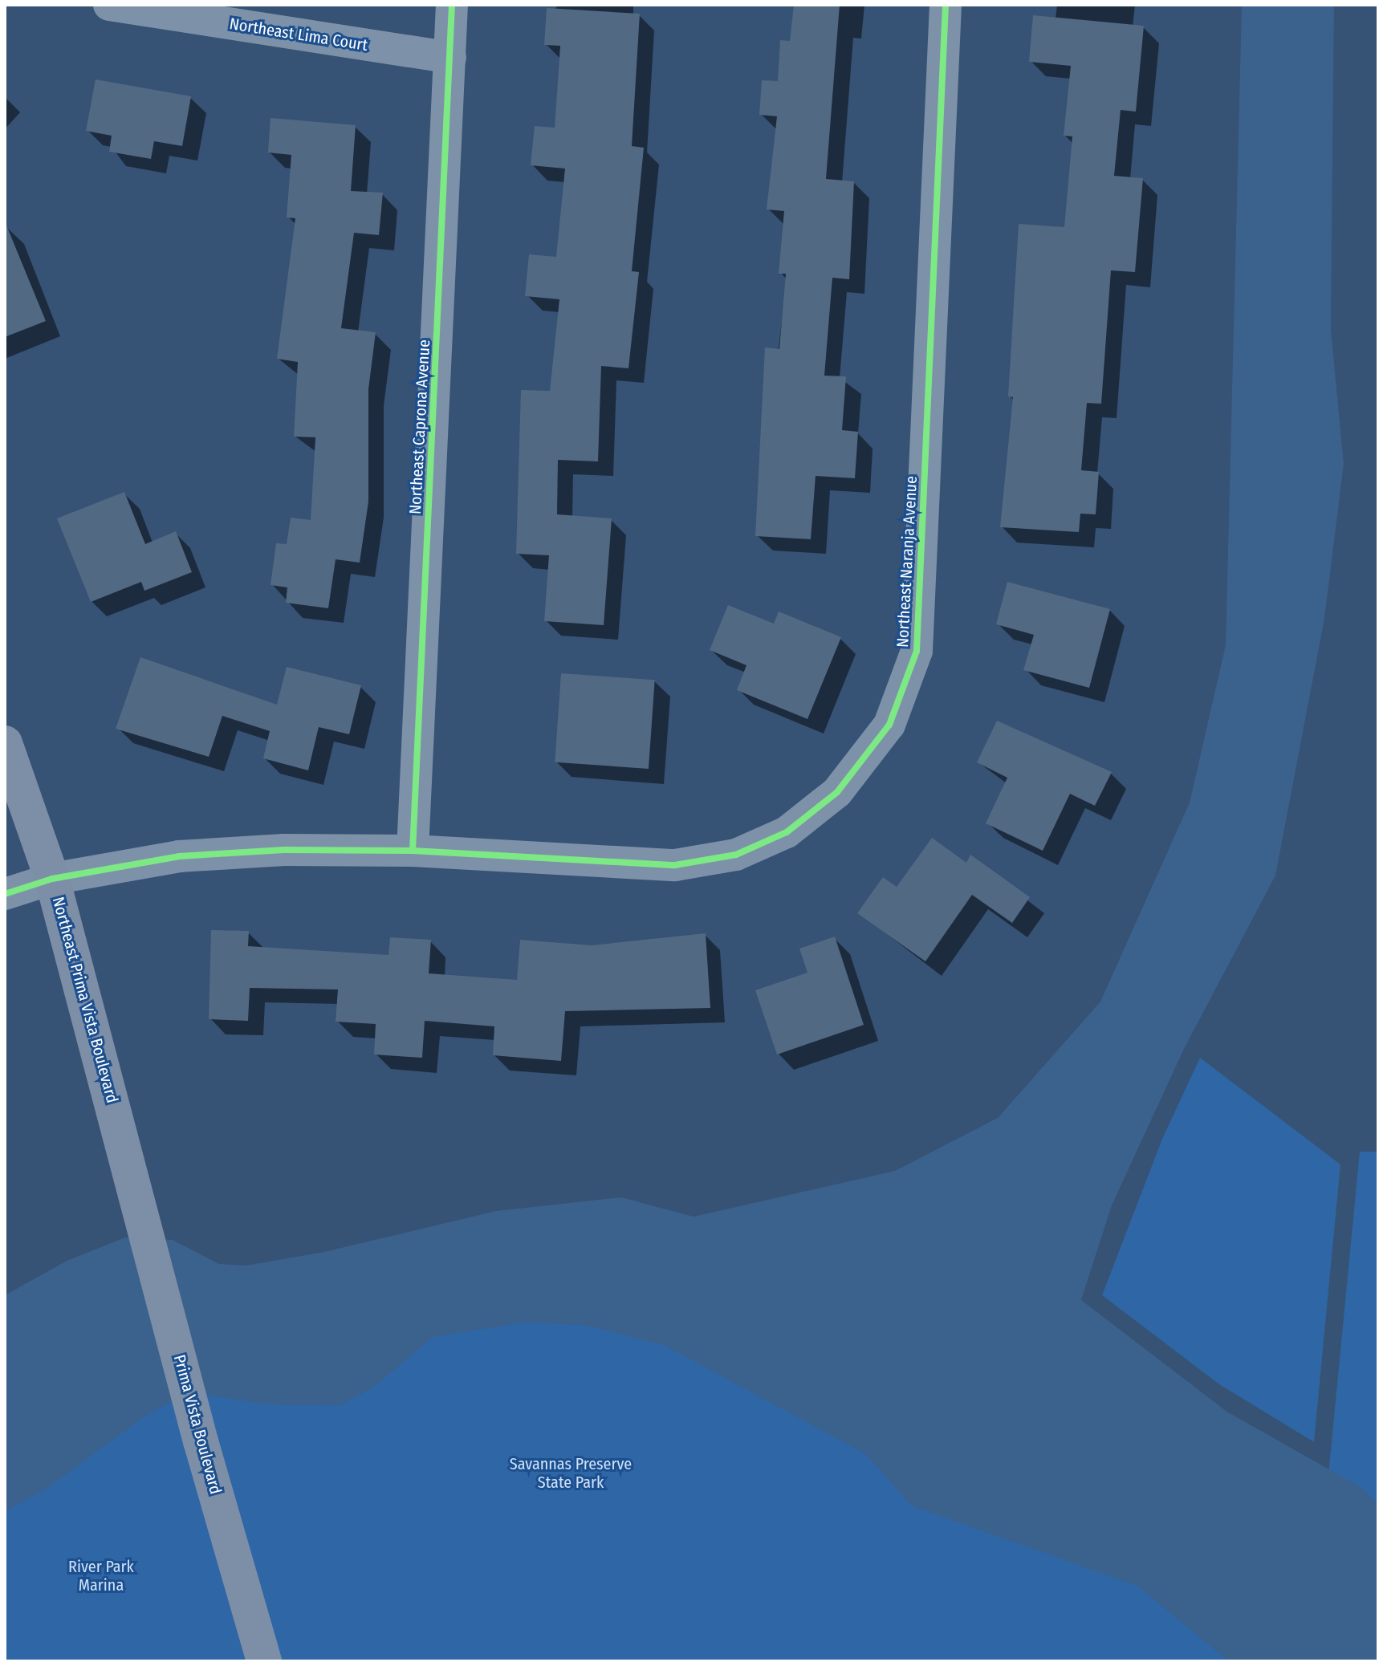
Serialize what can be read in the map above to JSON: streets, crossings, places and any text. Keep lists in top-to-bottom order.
{
  "streets": {
    "main road": ["Northeast Prima Vista Boulevard", "Prima Vista Boulevard"],
    "street": ["Northeast Lima Court", "Northeast Caprona Avenue", "Northeast Naranja Avenue"]
  },
  "crossings": [
    ["Northeast Lima Court", "Northeast Caprona Avenue"],
    ["Northeast Caprona Avenue", "Northeast Naranja Avenue"],
    ["Northeast Naranja Avenue", "Northeast Prima Vista Boulevard"],
    ["Northeast Prima Vista Boulevard", "Prima Vista Boulevard"]
  ],
  "parks": ["Savannas Preserve State Park", "River Park Marina"]
}
